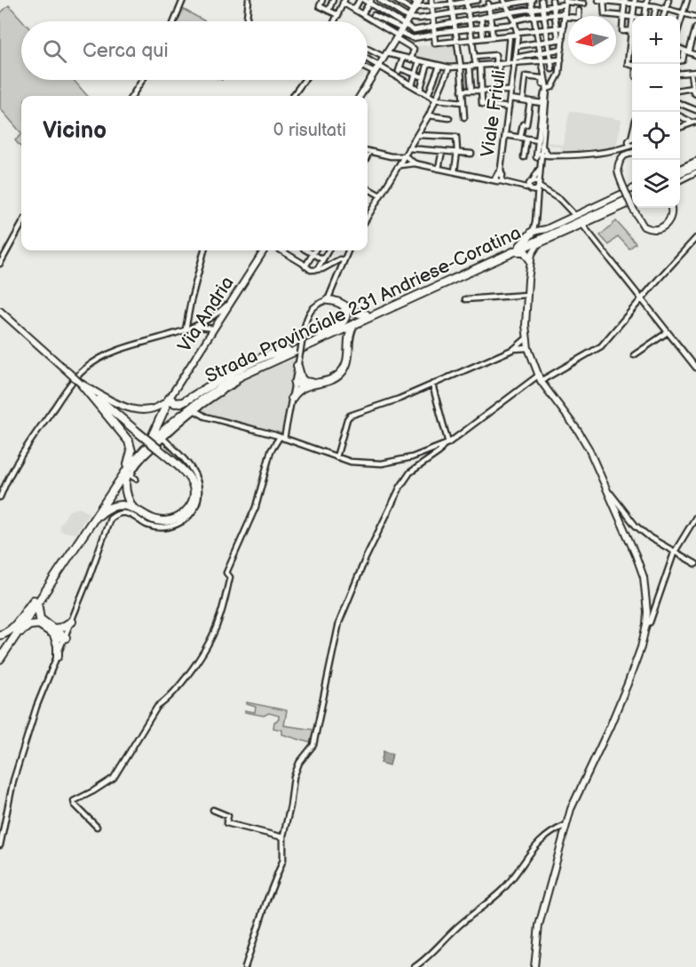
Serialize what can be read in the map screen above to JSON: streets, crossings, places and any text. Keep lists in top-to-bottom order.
{
  "streets": {
    "highway": ["Strada Provinciale 231 Andriese-Coratina"],
    "main road": ["Via Andria"],
    "street": ["Viale Friuli"]
  },
  "north": "left",
  "page": {
    "map_buttons": ["+", "−"],
    "search": "Cerca qui",
    "heading": ["Vicino", "0 risultati"]
  }
}
